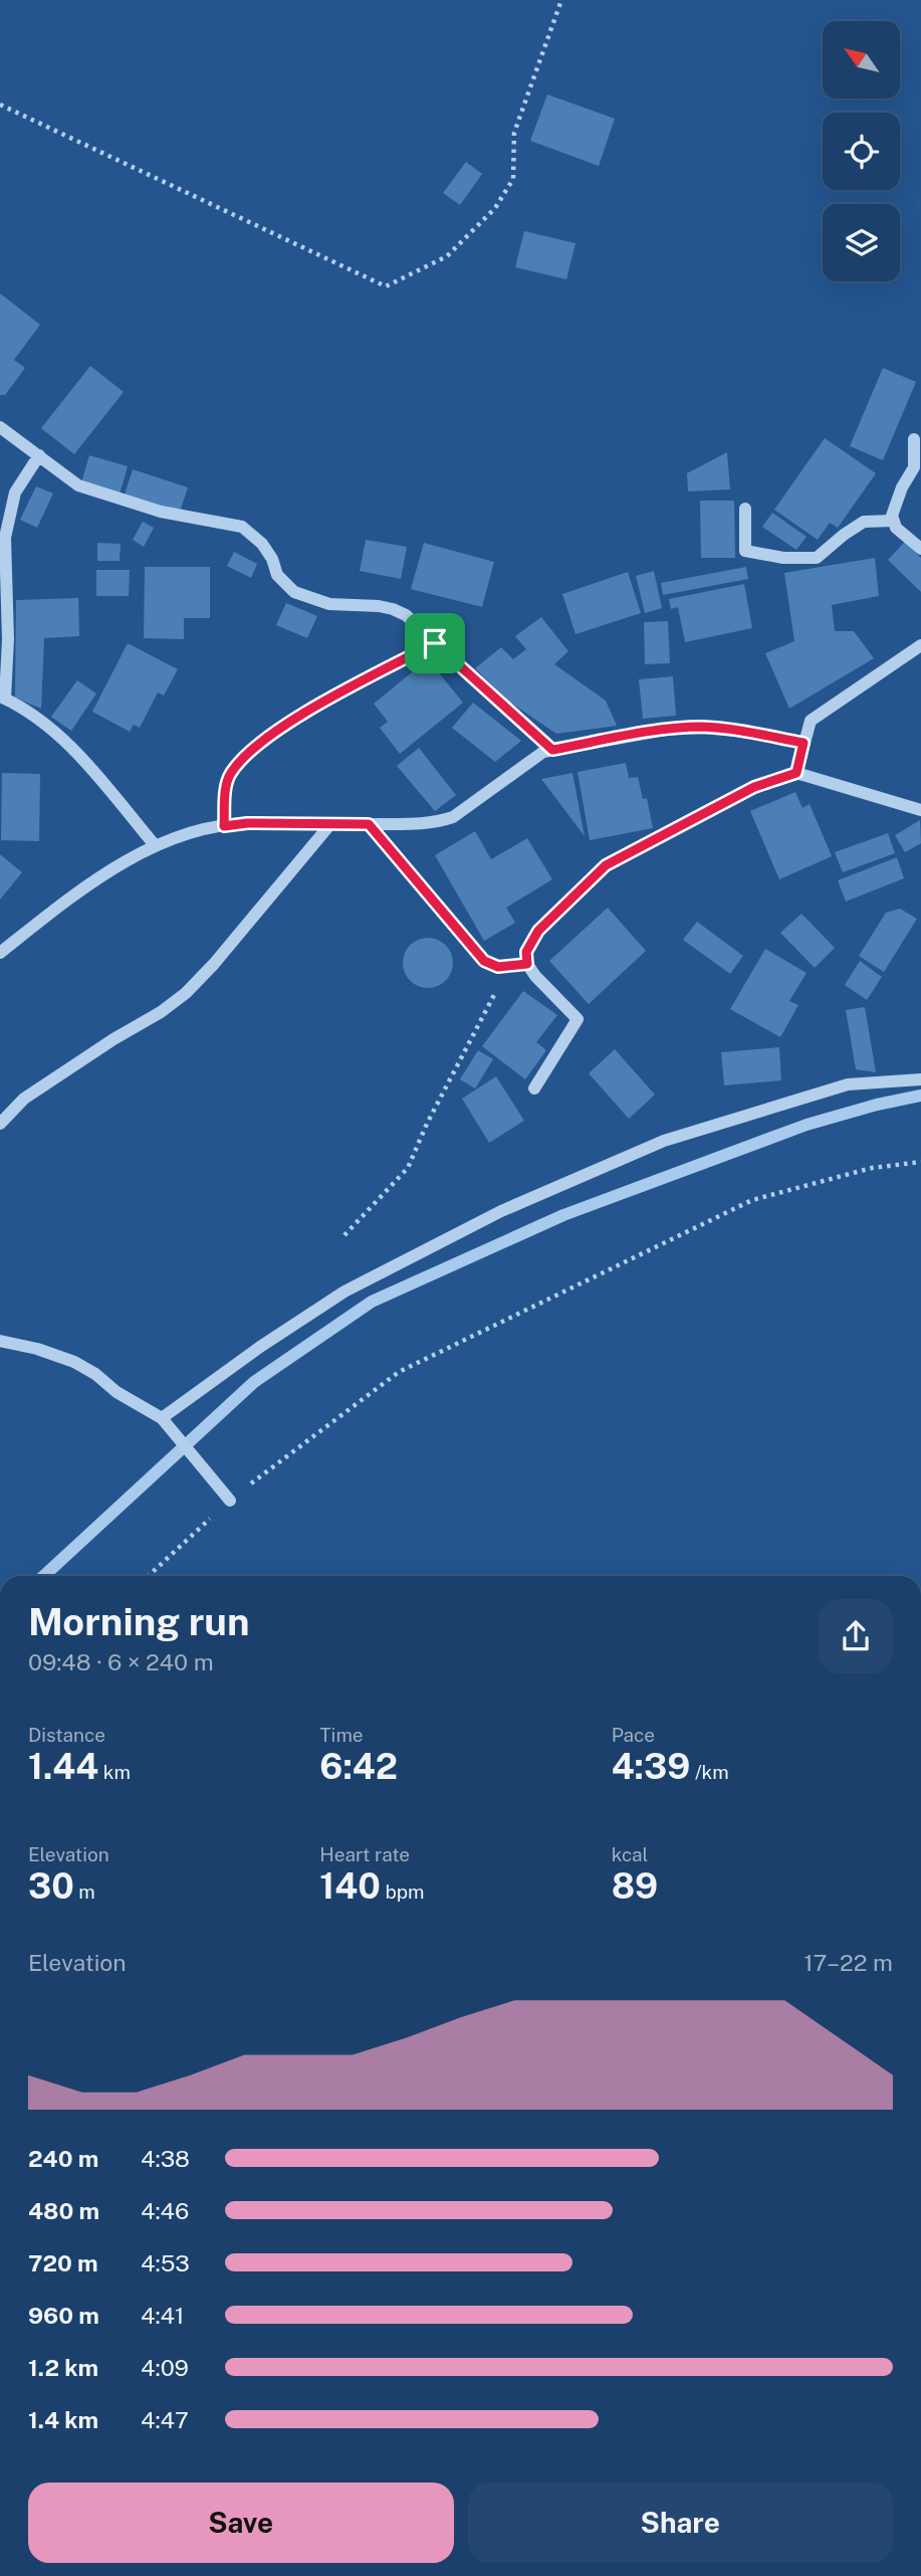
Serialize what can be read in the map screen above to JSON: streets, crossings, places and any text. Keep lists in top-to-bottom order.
{
  "north": "top left",
  "page": {
    "heading": ["Morning run", "09:48 · 6 × 240 m"],
    "stats": [
      ["Distance", "1.44 km"],
      ["Time", "6:42"],
      ["Pace", "4:39 /km"],
      ["Elevation", "30 m"],
      ["Heart rate", "140 bpm"],
      ["kcal", "89"]
    ],
    "chart": ["Elevation", "17–22 m"],
    "list": [
      {
        "name": "240 m",
        "note": "4:38"
      },
      {
        "name": "480 m",
        "note": "4:46"
      },
      {
        "name": "720 m",
        "note": "4:53"
      },
      {
        "name": "960 m",
        "note": "4:41"
      },
      {
        "name": "1.2 km",
        "note": "4:09"
      },
      {
        "name": "1.4 km",
        "note": "4:47"
      }
    ],
    "buttons": ["Save", "Share"]
  }
}
